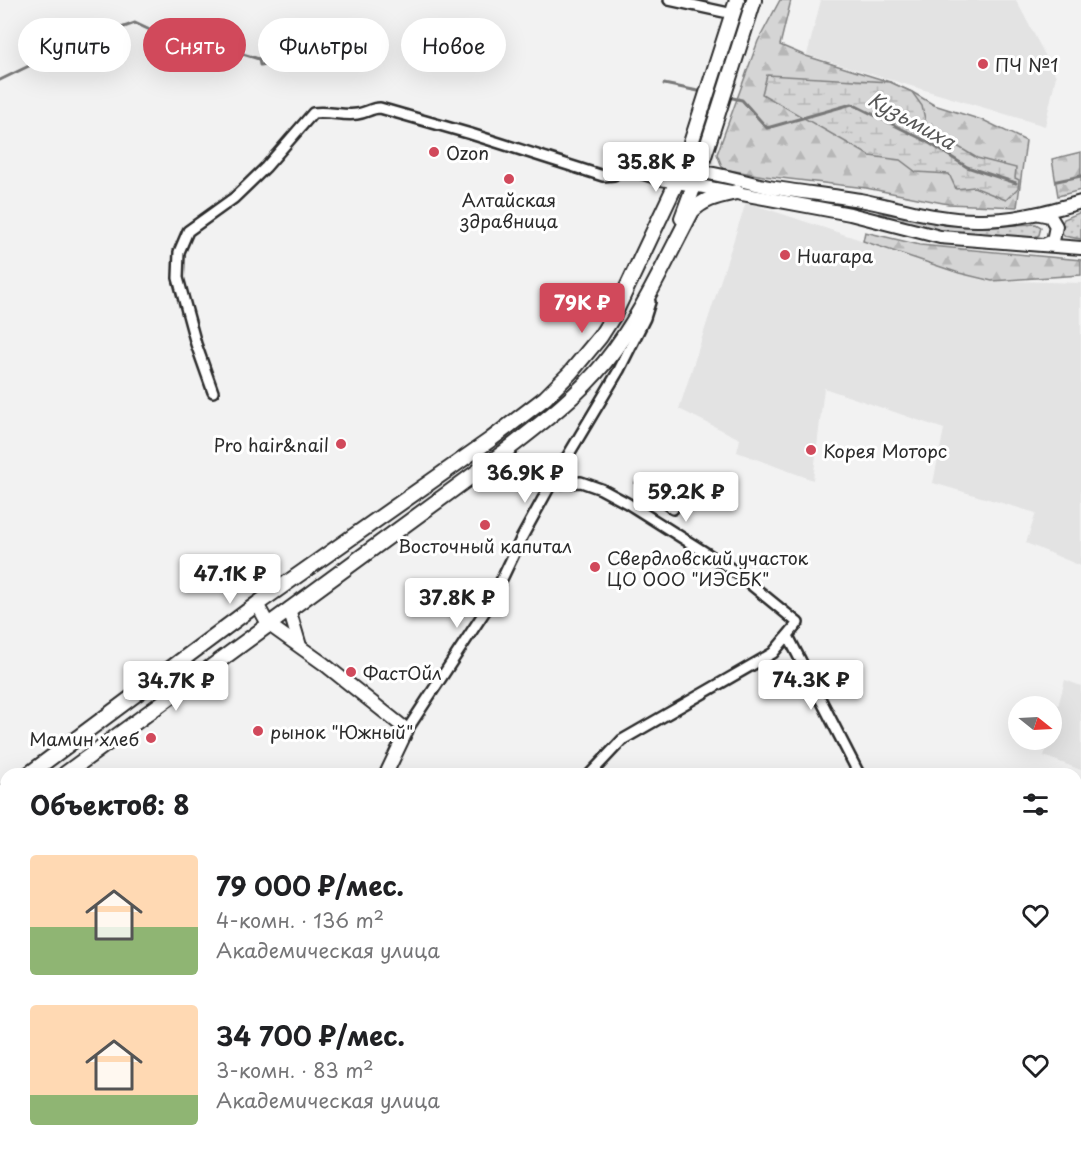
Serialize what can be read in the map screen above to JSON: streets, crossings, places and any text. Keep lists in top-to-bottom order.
{
  "water": ["Кузьмиха"],
  "places": [
    "ПЧ №1",
    "Ozon",
    "Алтайская здравница",
    "Ниагара",
    "Pro hair&nail",
    "Корея Моторс",
    "Восточный капитал",
    "Свердловский участок ЦО ООО \"ИЭСБК\"",
    "ФастОйл",
    "рынок \"Южный\"",
    "Мамин хлеб"
  ],
  "north": "right",
  "page": {
    "chip": [
      "Купить",
      "Снять",
      "Фильтры",
      "Новое"
    ],
    "price": [
      "35.8K ₽",
      "79K ₽",
      "36.9K ₽",
      "59.2K ₽",
      "47.1K ₽",
      "37.8K ₽",
      "74.3K ₽",
      "34.7K ₽"
    ],
    "heading": "Объектов: 8",
    "list": [
      {
        "name": "79 000 ₽/мес.",
        "note": "4-комн. · 136 m² · Академическая улица"
      },
      {
        "name": "34 700 ₽/мес.",
        "note": "3-комн. · 83 m² · Академическая улица"
      }
    ]
  }
}
